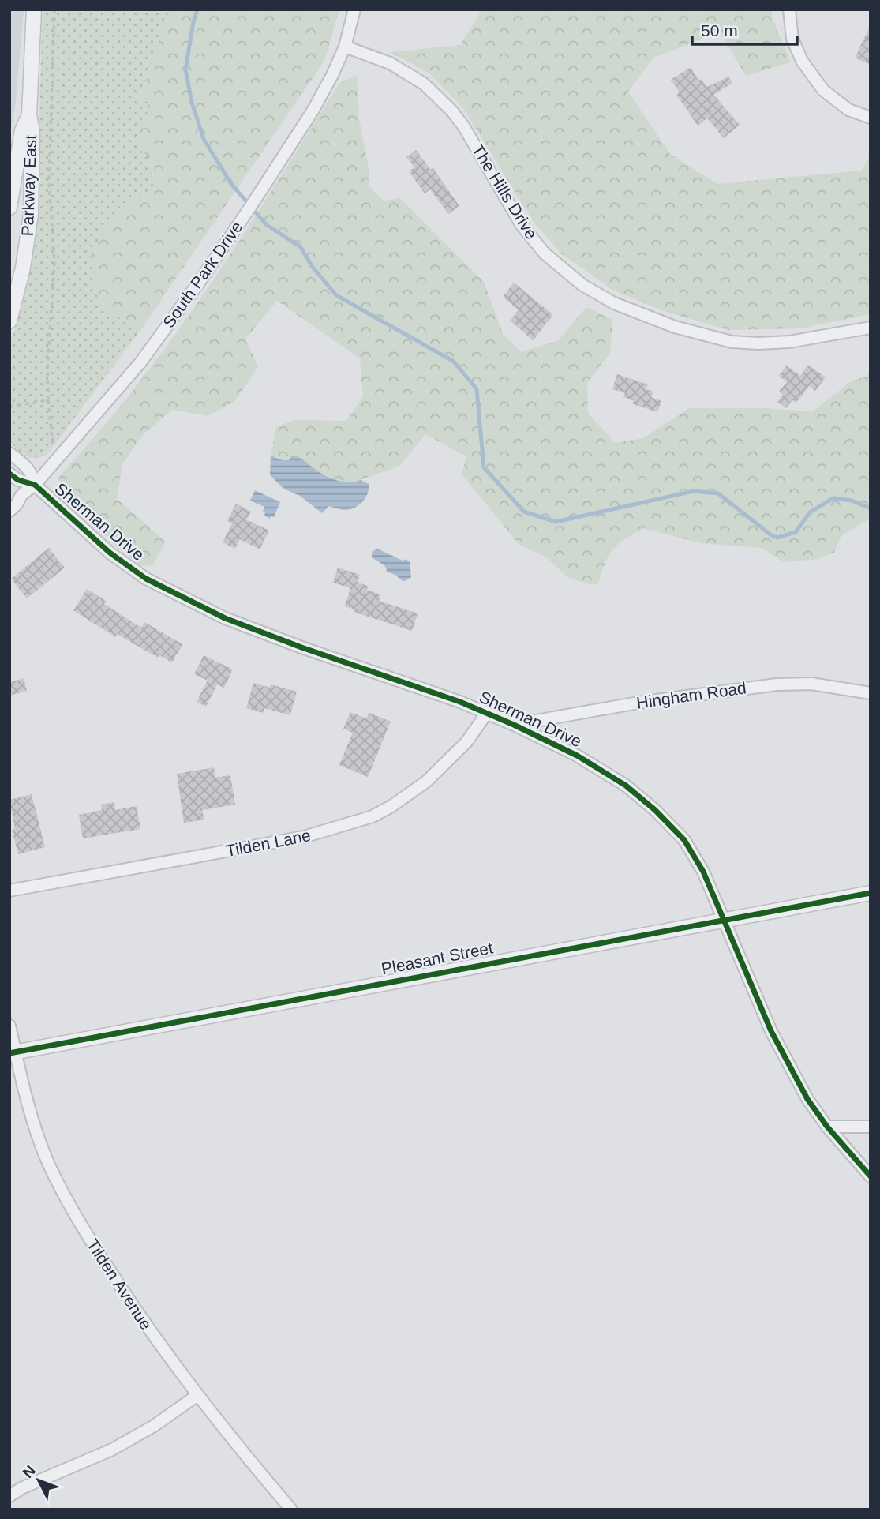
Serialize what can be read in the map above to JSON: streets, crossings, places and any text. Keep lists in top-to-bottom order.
{
  "streets": {
    "street": [
      "Parkway East",
      "The Hills Drive",
      "South Park Drive",
      "Sherman Drive",
      "Hingham Road",
      "Tilden Lane",
      "Pleasant Street",
      "Tilden Avenue"
    ]
  },
  "crossings": [
    ["The Hills Drive", "South Park Drive"],
    ["South Park Drive", "Sherman Drive"],
    ["Sherman Drive", "Hingham Road"],
    ["Sherman Drive", "Tilden Lane"],
    ["Sherman Drive", "Pleasant Street"],
    ["Pleasant Street", "Tilden Avenue"]
  ],
  "scale_bar": "50 m",
  "north": "top left"
}
